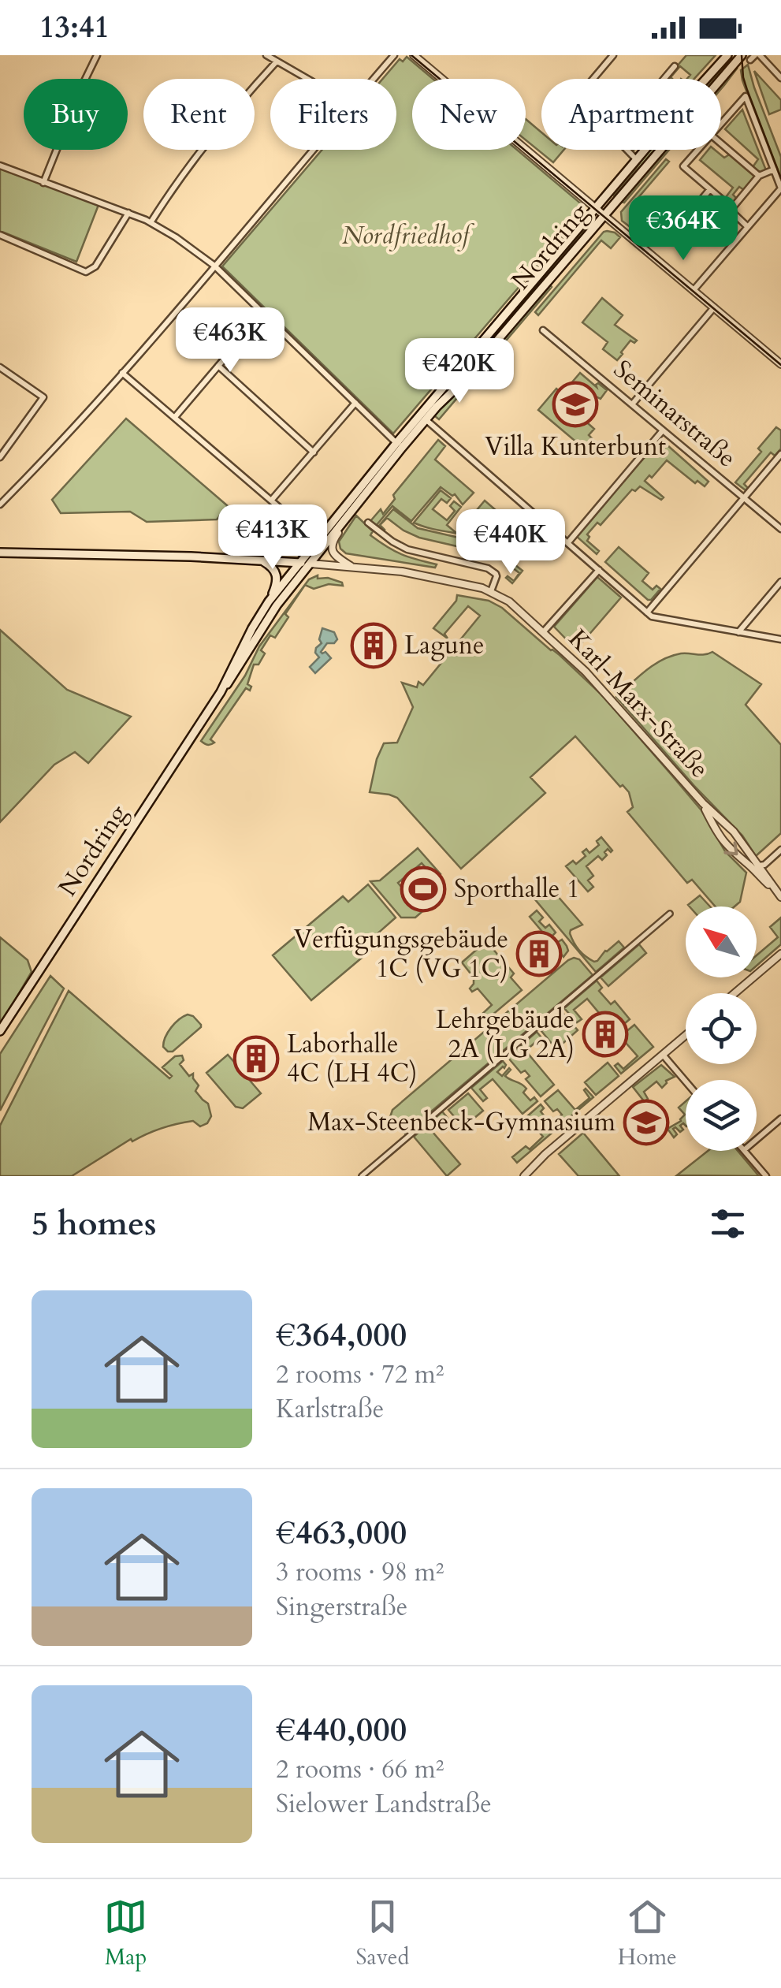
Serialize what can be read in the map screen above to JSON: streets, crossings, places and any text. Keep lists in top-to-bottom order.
{
  "streets": {
    "main road": ["Nordring"],
    "street": ["Seminarstraße", "Karl-Marx-Straße"]
  },
  "parks": ["Nordfriedhof"],
  "places": {
    "school or university": ["Villa Kunterbunt", "Max-Steenbeck-Gymnasium"],
    "building": [
      "Lagune",
      "Verfügungsgebäude 1C (VG 1C)",
      "Lehrgebäude 2A (LG 2A)",
      "Laborhalle 4C (LH 4C)"
    ],
    "sports": ["Sporthalle 1"]
  },
  "north": "top left",
  "page": {
    "status": "13:41",
    "chip": [
      "Buy",
      "Rent",
      "Filters",
      "New",
      "Apartment"
    ],
    "price": [
      "€364K",
      "€463K",
      "€420K",
      "€413K",
      "€440K"
    ],
    "heading": "5 homes",
    "list": [
      {
        "name": "€364,000",
        "note": "2 rooms · 72 m² · Karlstraße"
      },
      {
        "name": "€463,000",
        "note": "3 rooms · 98 m² · Singerstraße"
      },
      {
        "name": "€440,000",
        "note": "2 rooms · 66 m² · Sielower Landstraße"
      }
    ],
    "tabs": ["Map", "Saved", "Home"]
  }
}
